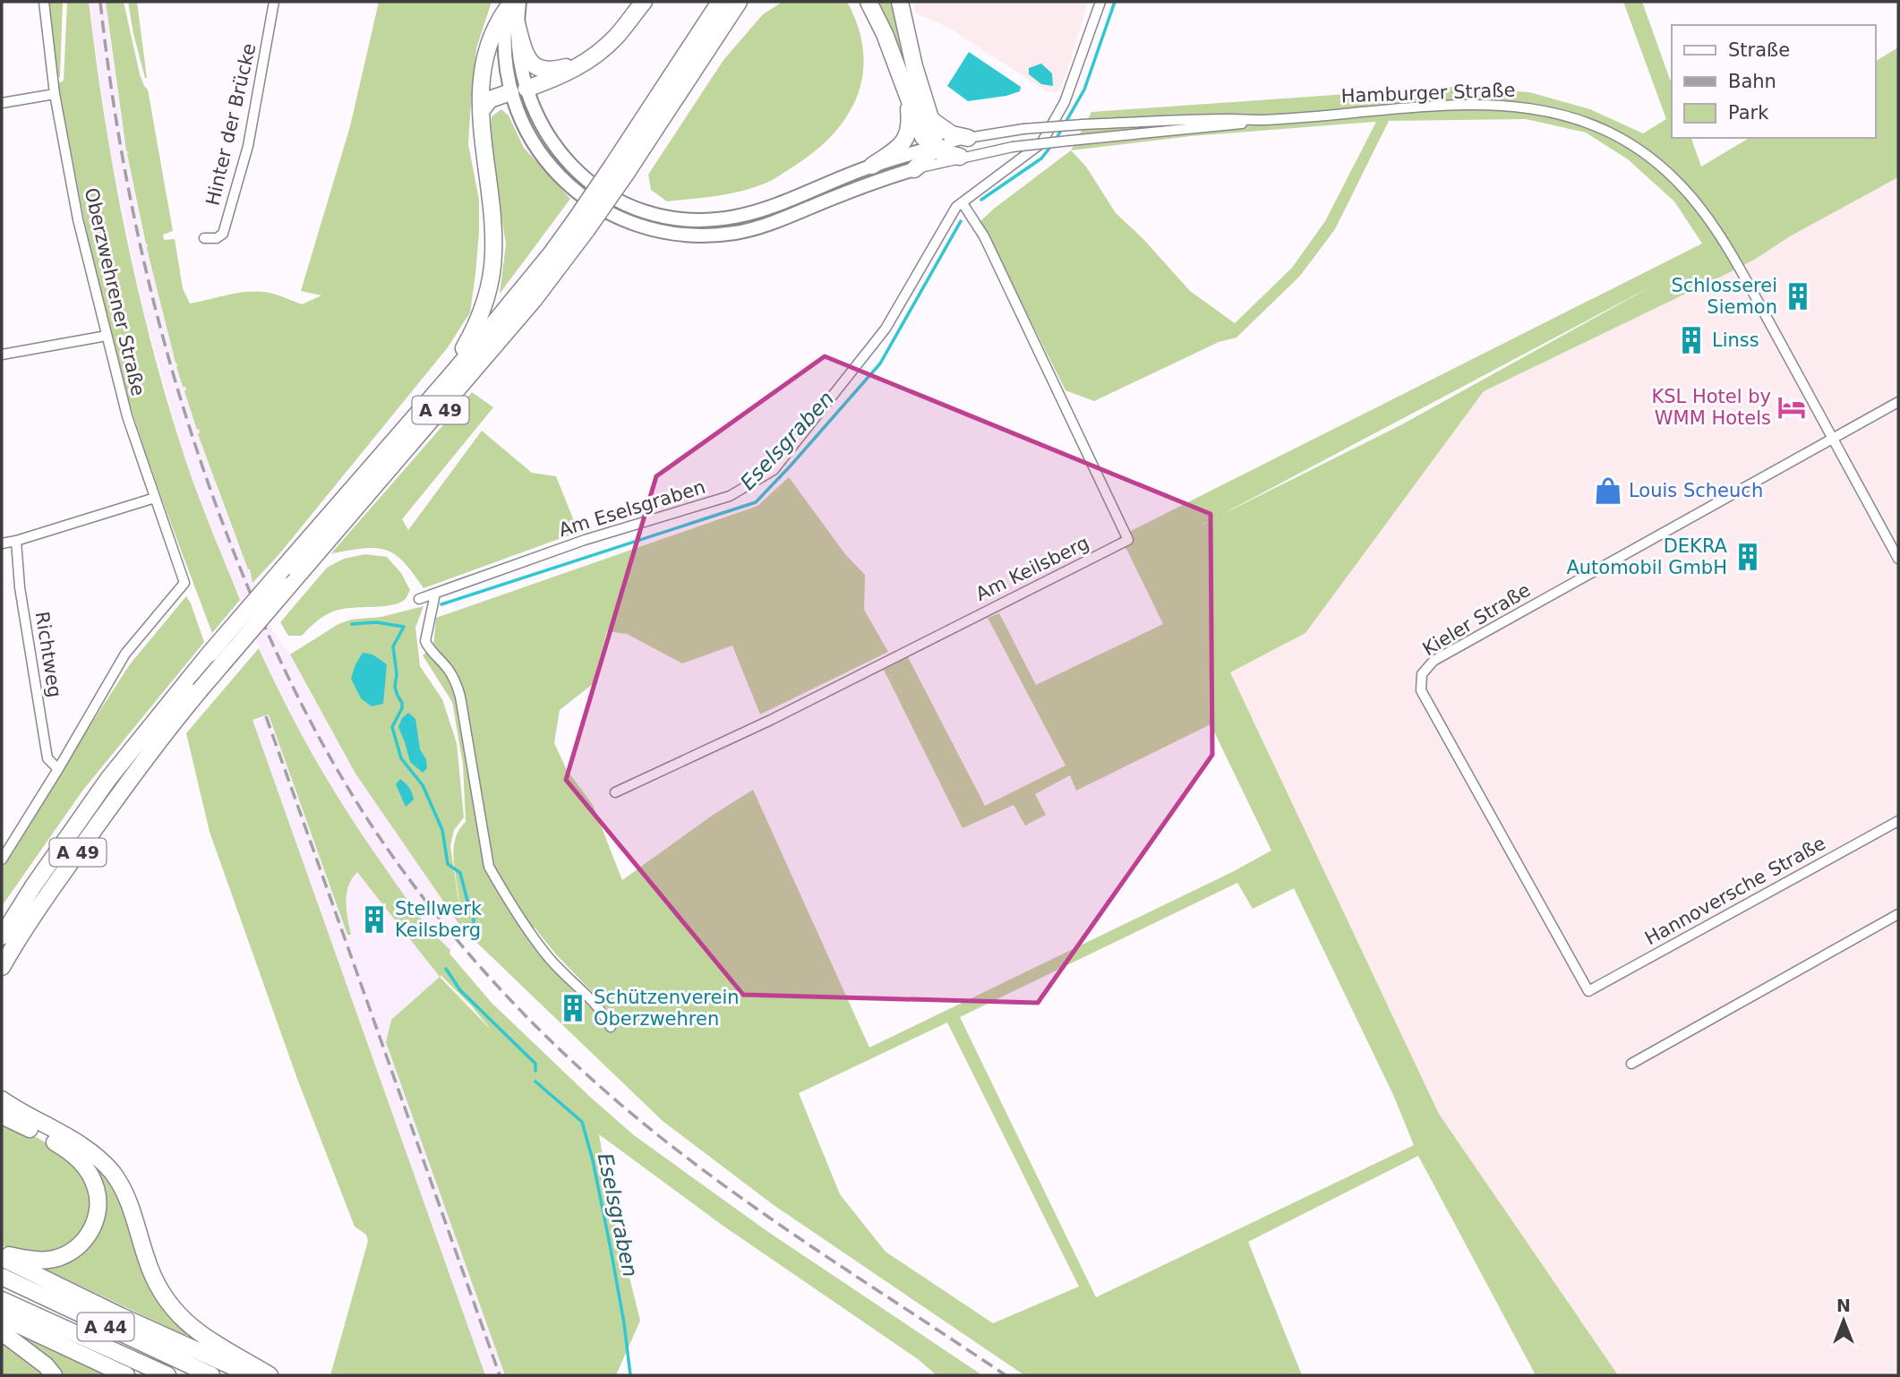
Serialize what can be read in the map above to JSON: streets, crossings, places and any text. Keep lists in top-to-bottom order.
{
  "streets": {
    "highway": ["A 49", "A 44"],
    "street": [
      "Hamburger Straße",
      "Hinter der Brücke",
      "Oberzwehrener Straße",
      "Am Eselsgraben",
      "Am Keilsberg",
      "Kieler Straße",
      "Richtweg",
      "Hannoversche Straße"
    ]
  },
  "crossings": [
    ["Hamburger Straße", "Kieler Straße"],
    ["Oberzwehrener Straße", "Richtweg"],
    ["Am Eselsgraben", "Am Keilsberg"],
    ["Kieler Straße", "Hannoversche Straße"]
  ],
  "water": ["Eselsgraben"],
  "places": {
    "building": [
      "Schlosserei Siemon",
      "Linss",
      "DEKRA Automobil GmbH",
      "Stellwerk Keilsberg",
      "Schützenverein Oberzwehren"
    ],
    "hotel": ["KSL Hotel by WMM Hotels"],
    "shop": ["Louis Scheuch"]
  },
  "legend": ["Straße", "Bahn", "Park"],
  "north": "top"
}
